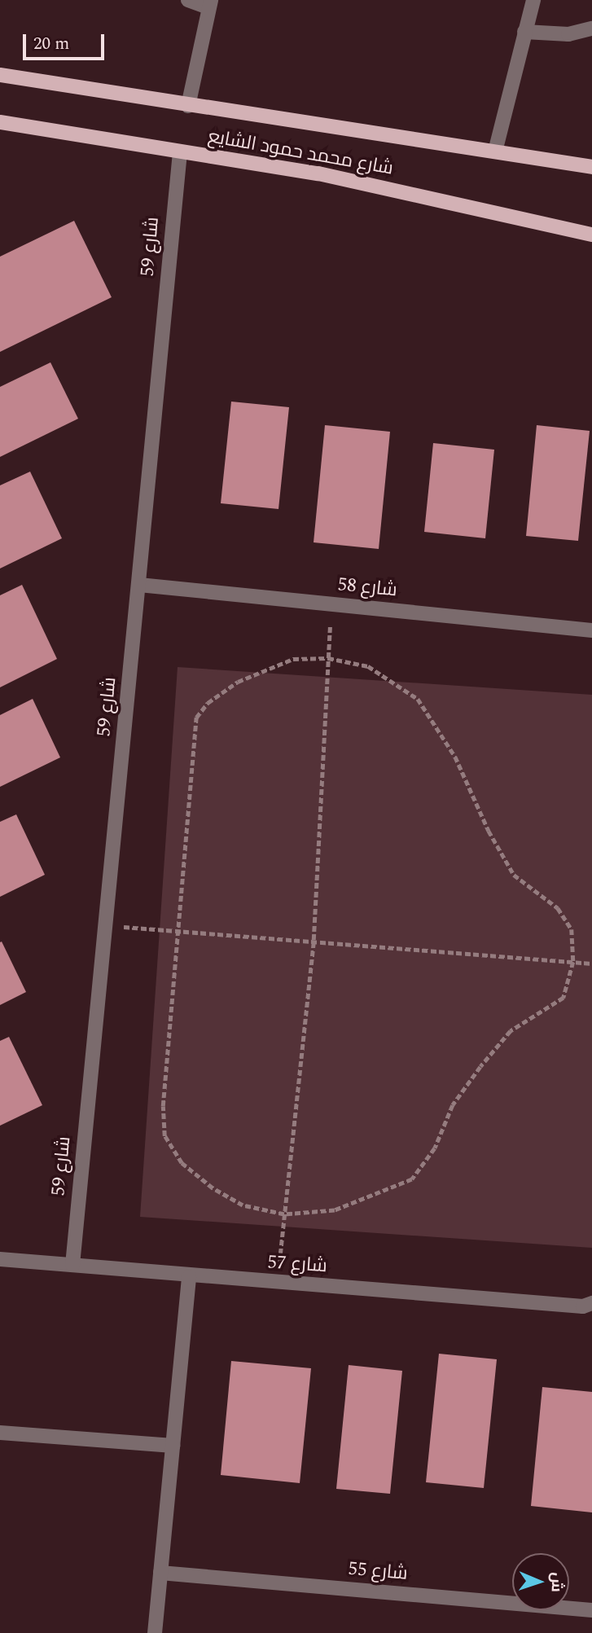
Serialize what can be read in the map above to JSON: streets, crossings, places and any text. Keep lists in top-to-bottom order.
{
  "streets": {
    "main road": ["شارع محمد حمود الشايع"],
    "street": [
      "شارع 59",
      "شارع 58",
      "شارع 57",
      "شارع 55"
    ]
  },
  "crossings": [
    ["شارع محمد حمود الشايع", "شارع 59"],
    ["شارع 59", "شارع 58"],
    ["شارع 59", "شارع 57"]
  ],
  "scale_bar": "20 m",
  "north": "right"
}
